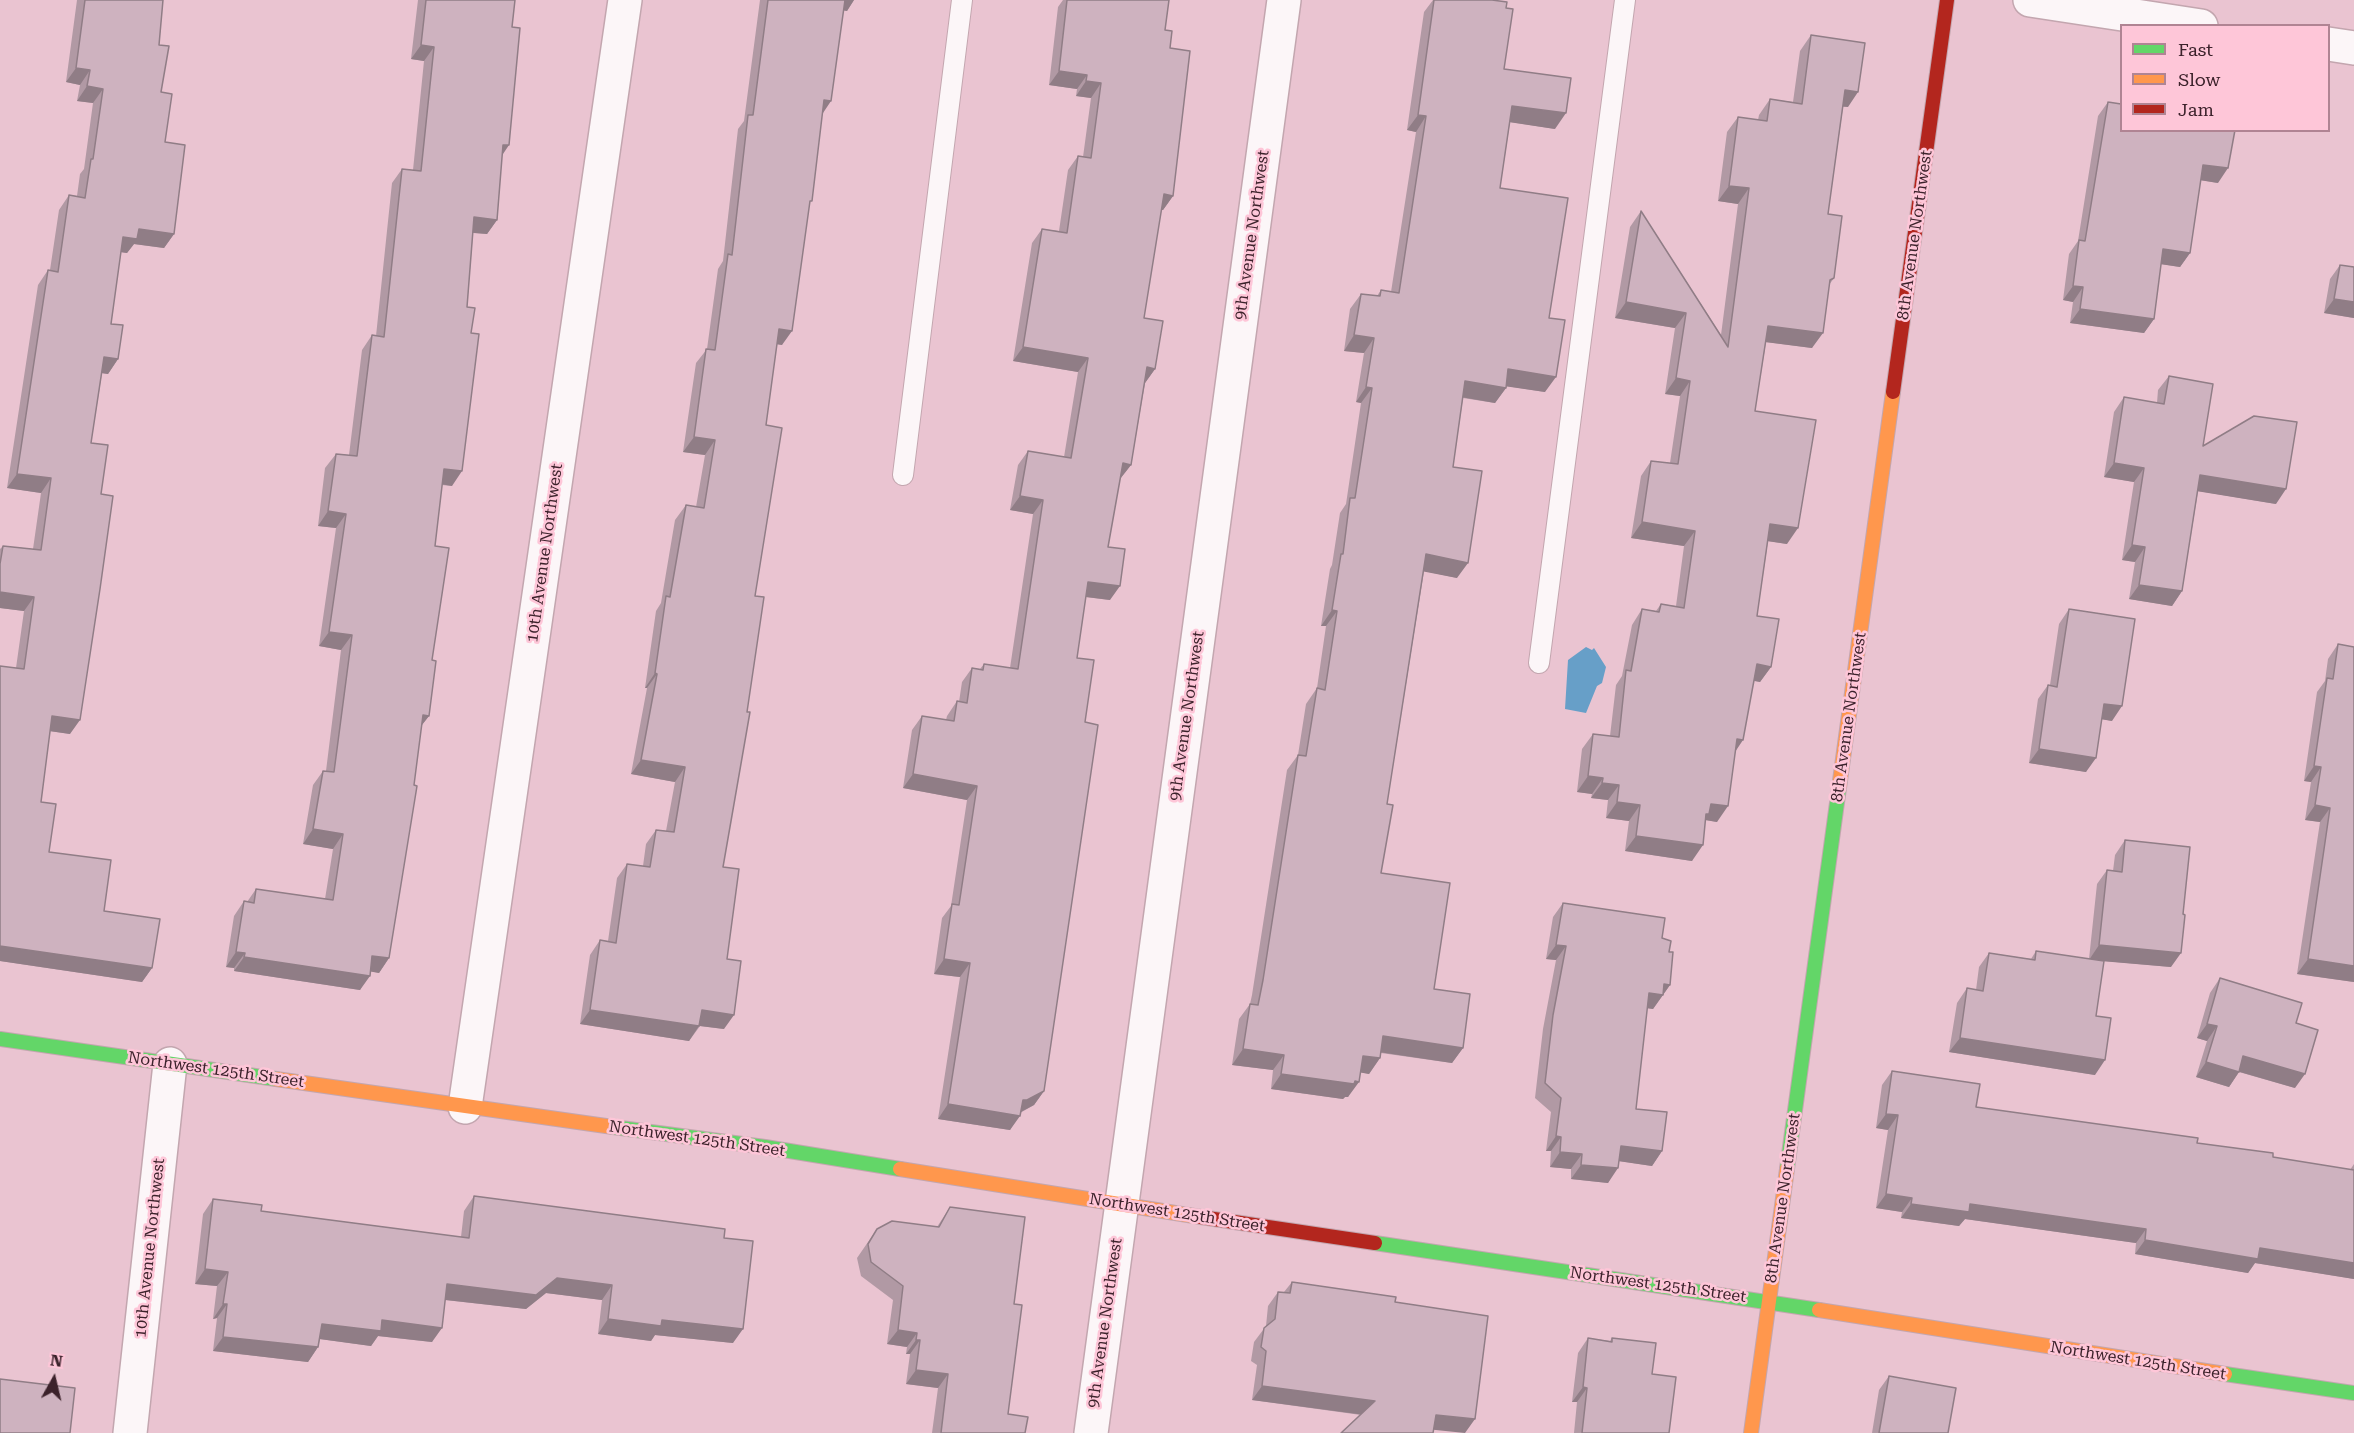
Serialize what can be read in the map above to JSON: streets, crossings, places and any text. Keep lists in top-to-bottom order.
{
  "streets": {
    "street": [
      "9th Avenue Northwest",
      "8th Avenue Northwest",
      "10th Avenue Northwest",
      "Northwest 125th Street"
    ]
  },
  "crossings": [
    ["9th Avenue Northwest", "Northwest 125th Street"],
    ["8th Avenue Northwest", "Northwest 125th Street"],
    ["10th Avenue Northwest", "Northwest 125th Street"]
  ],
  "legend": ["Fast", "Slow", "Jam"],
  "north": "top"
}
